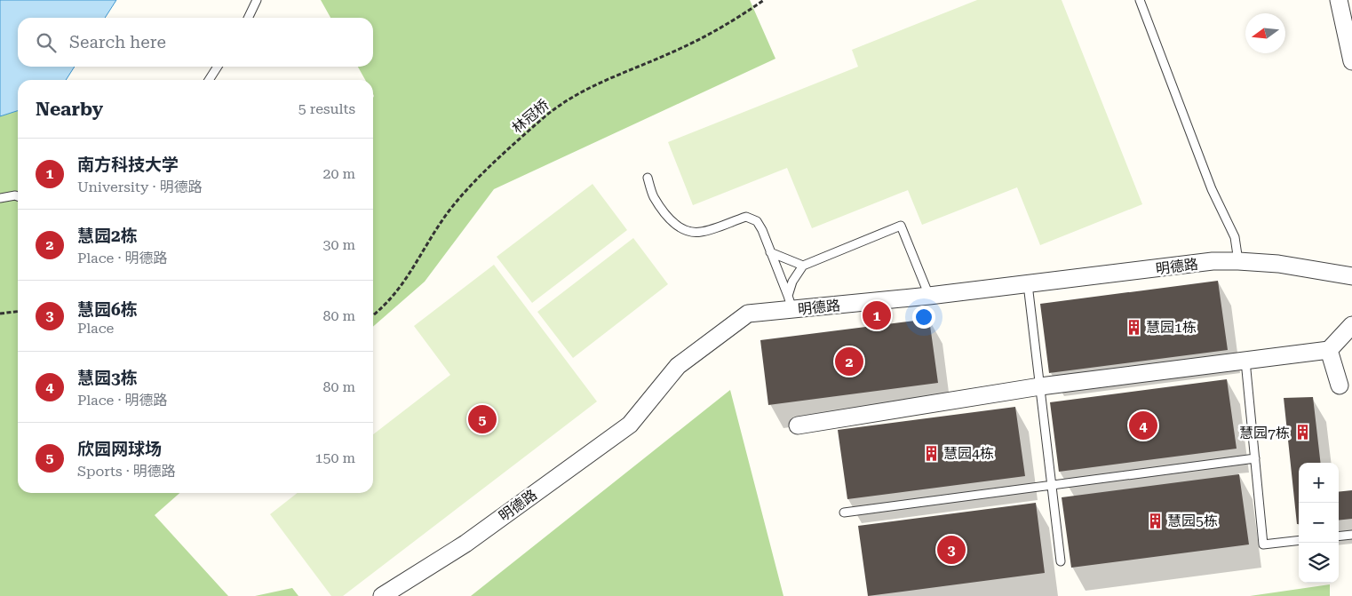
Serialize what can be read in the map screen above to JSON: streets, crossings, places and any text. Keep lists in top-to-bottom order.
{
  "streets": {
    "street": ["明德路"],
    "path": ["林冠桥"]
  },
  "places": {
    "building": [
      "慧园1栋",
      "慧园7栋",
      "慧园4栋",
      "慧园5栋"
    ]
  },
  "north": "left",
  "page": {
    "search": "Search here",
    "heading": ["Nearby", "5 results"],
    "list": [
      {
        "mark": "1",
        "name": "南方科技大学",
        "note": "University · 明德路",
        "value": "20 m"
      },
      {
        "mark": "2",
        "name": "慧园2栋",
        "note": "Place · 明德路",
        "value": "30 m"
      },
      {
        "mark": "3",
        "name": "慧园6栋",
        "note": "Place",
        "value": "80 m"
      },
      {
        "mark": "4",
        "name": "慧园3栋",
        "note": "Place · 明德路",
        "value": "80 m"
      },
      {
        "mark": "5",
        "name": "欣园网球场",
        "note": "Sports · 明德路",
        "value": "150 m"
      }
    ],
    "pins": [
      "1",
      "2",
      "5",
      "4",
      "3"
    ],
    "map_buttons": ["+", "−"]
  }
}
